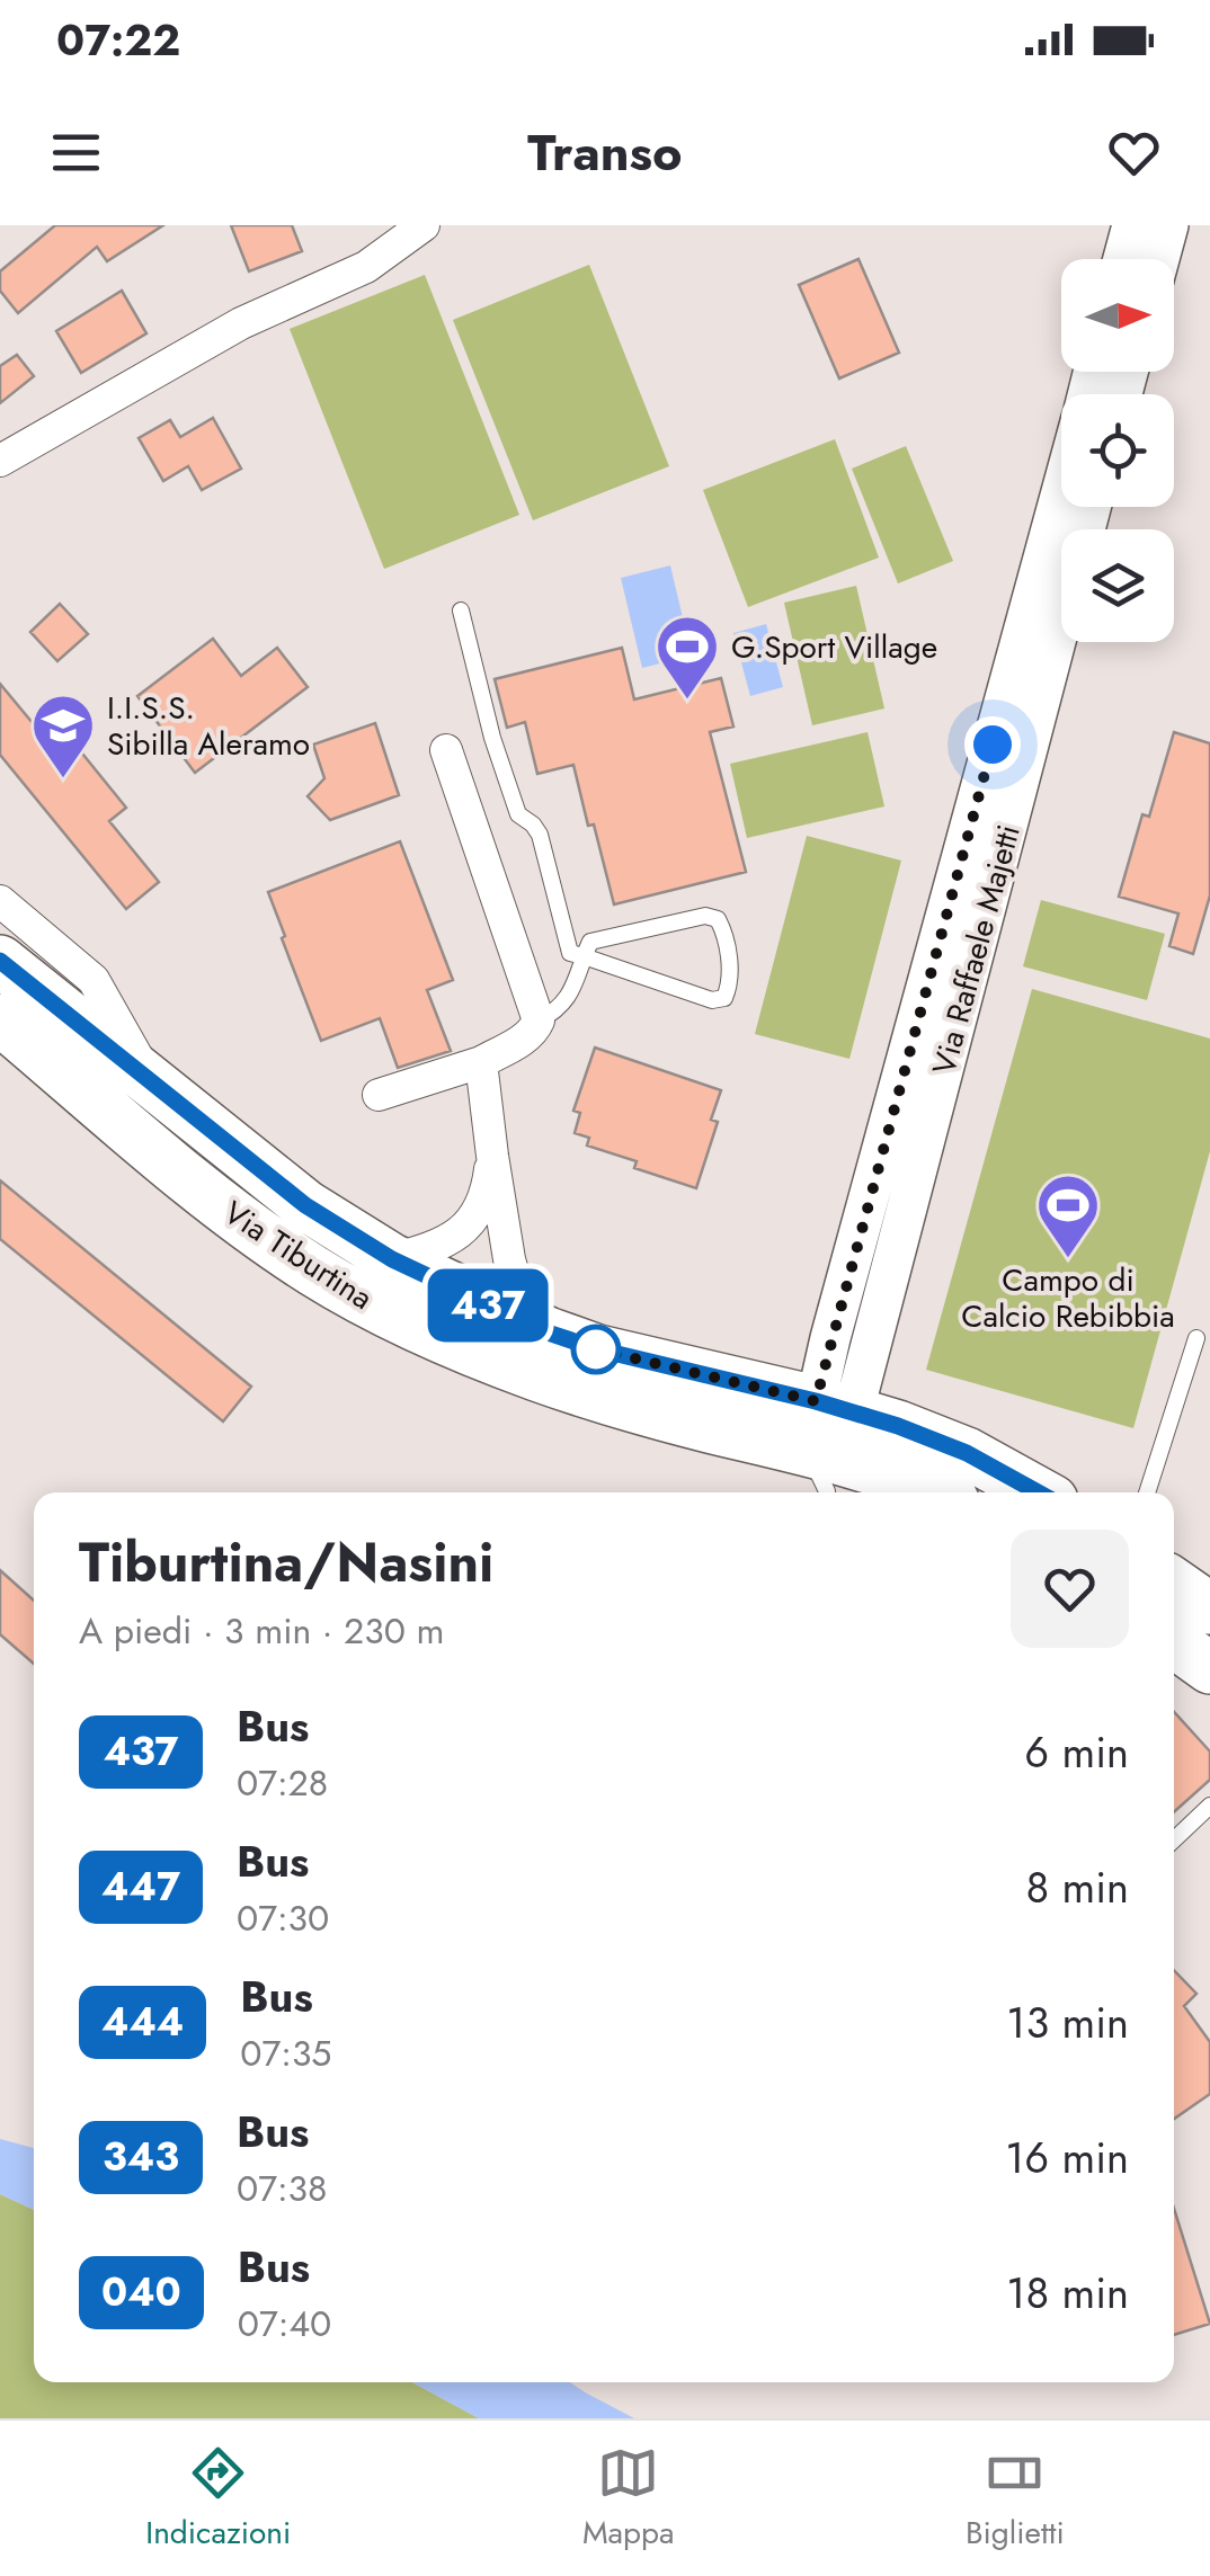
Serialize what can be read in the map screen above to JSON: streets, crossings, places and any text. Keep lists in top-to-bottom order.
{
  "streets": {
    "main road": ["Via Tiburtina"],
    "street": ["Via Raffaele Majetti"]
  },
  "crossings": [
    ["Via Raffaele Majetti", "Via Tiburtina"]
  ],
  "places": {
    "sports": ["G.Sport Village", "Campo di Calcio Rebibbia"],
    "school or university": ["I.I.S.S. Sibilla Aleramo"]
  },
  "lines": ["bus line 437"],
  "north": "right",
  "page": {
    "status": "07:22",
    "header": "Transo",
    "on_map": "437",
    "heading": ["Tiburtina/Nasini", "A piedi · 3 min · 230 m"],
    "list": [
      {
        "mark": "437",
        "name": "Bus",
        "note": "07:28",
        "value": "6 min"
      },
      {
        "mark": "447",
        "name": "Bus",
        "note": "07:30",
        "value": "8 min"
      },
      {
        "mark": "444",
        "name": "Bus",
        "note": "07:35",
        "value": "13 min"
      },
      {
        "mark": "343",
        "name": "Bus",
        "note": "07:38",
        "value": "16 min"
      },
      {
        "mark": "040",
        "name": "Bus",
        "note": "07:40",
        "value": "18 min"
      }
    ],
    "tabs": ["Indicazioni", "Mappa", "Biglietti"]
  }
}
